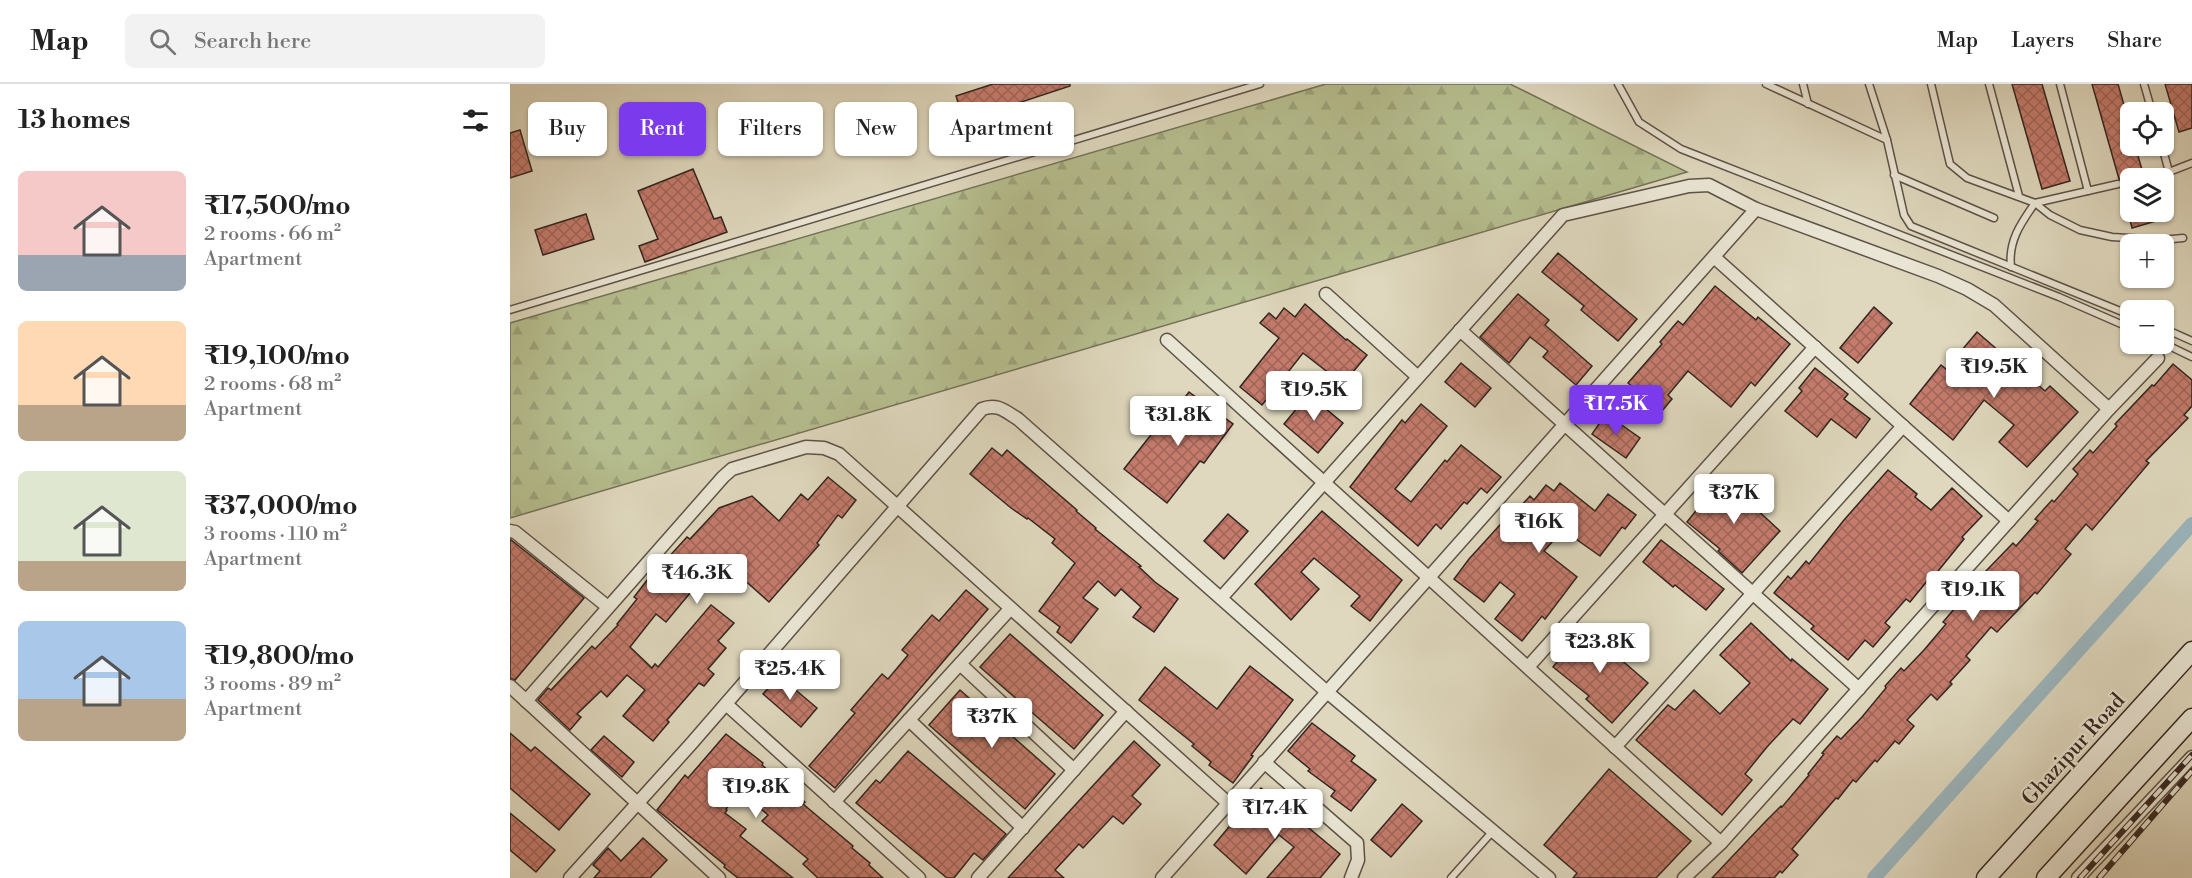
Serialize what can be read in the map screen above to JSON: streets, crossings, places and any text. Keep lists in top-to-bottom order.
{
  "streets": {
    "main road": ["Ghazipur Road"]
  },
  "page": {
    "header": "Map",
    "search": "Search here",
    "nav": ["Map", "Layers", "Share"],
    "heading": "13 homes",
    "map_buttons": ["+", "−"],
    "chip": [
      "Buy",
      "Rent",
      "Filters",
      "New",
      "Apartment"
    ],
    "list": [
      {
        "name": "₹17,500/mo",
        "note": "2 rooms · 66 m² · Apartment"
      },
      {
        "name": "₹19,100/mo",
        "note": "2 rooms · 68 m² · Apartment"
      },
      {
        "name": "₹37,000/mo",
        "note": "3 rooms · 110 m² · Apartment"
      },
      {
        "name": "₹19,800/mo",
        "note": "3 rooms · 89 m² · Apartment"
      }
    ],
    "price": [
      "₹19.5K",
      "₹19.5K",
      "₹17.5K",
      "₹31.8K",
      "₹37K",
      "₹16K",
      "₹46.3K",
      "₹19.1K",
      "₹23.8K",
      "₹25.4K",
      "₹37K",
      "₹19.8K",
      "₹17.4K"
    ]
  }
}
